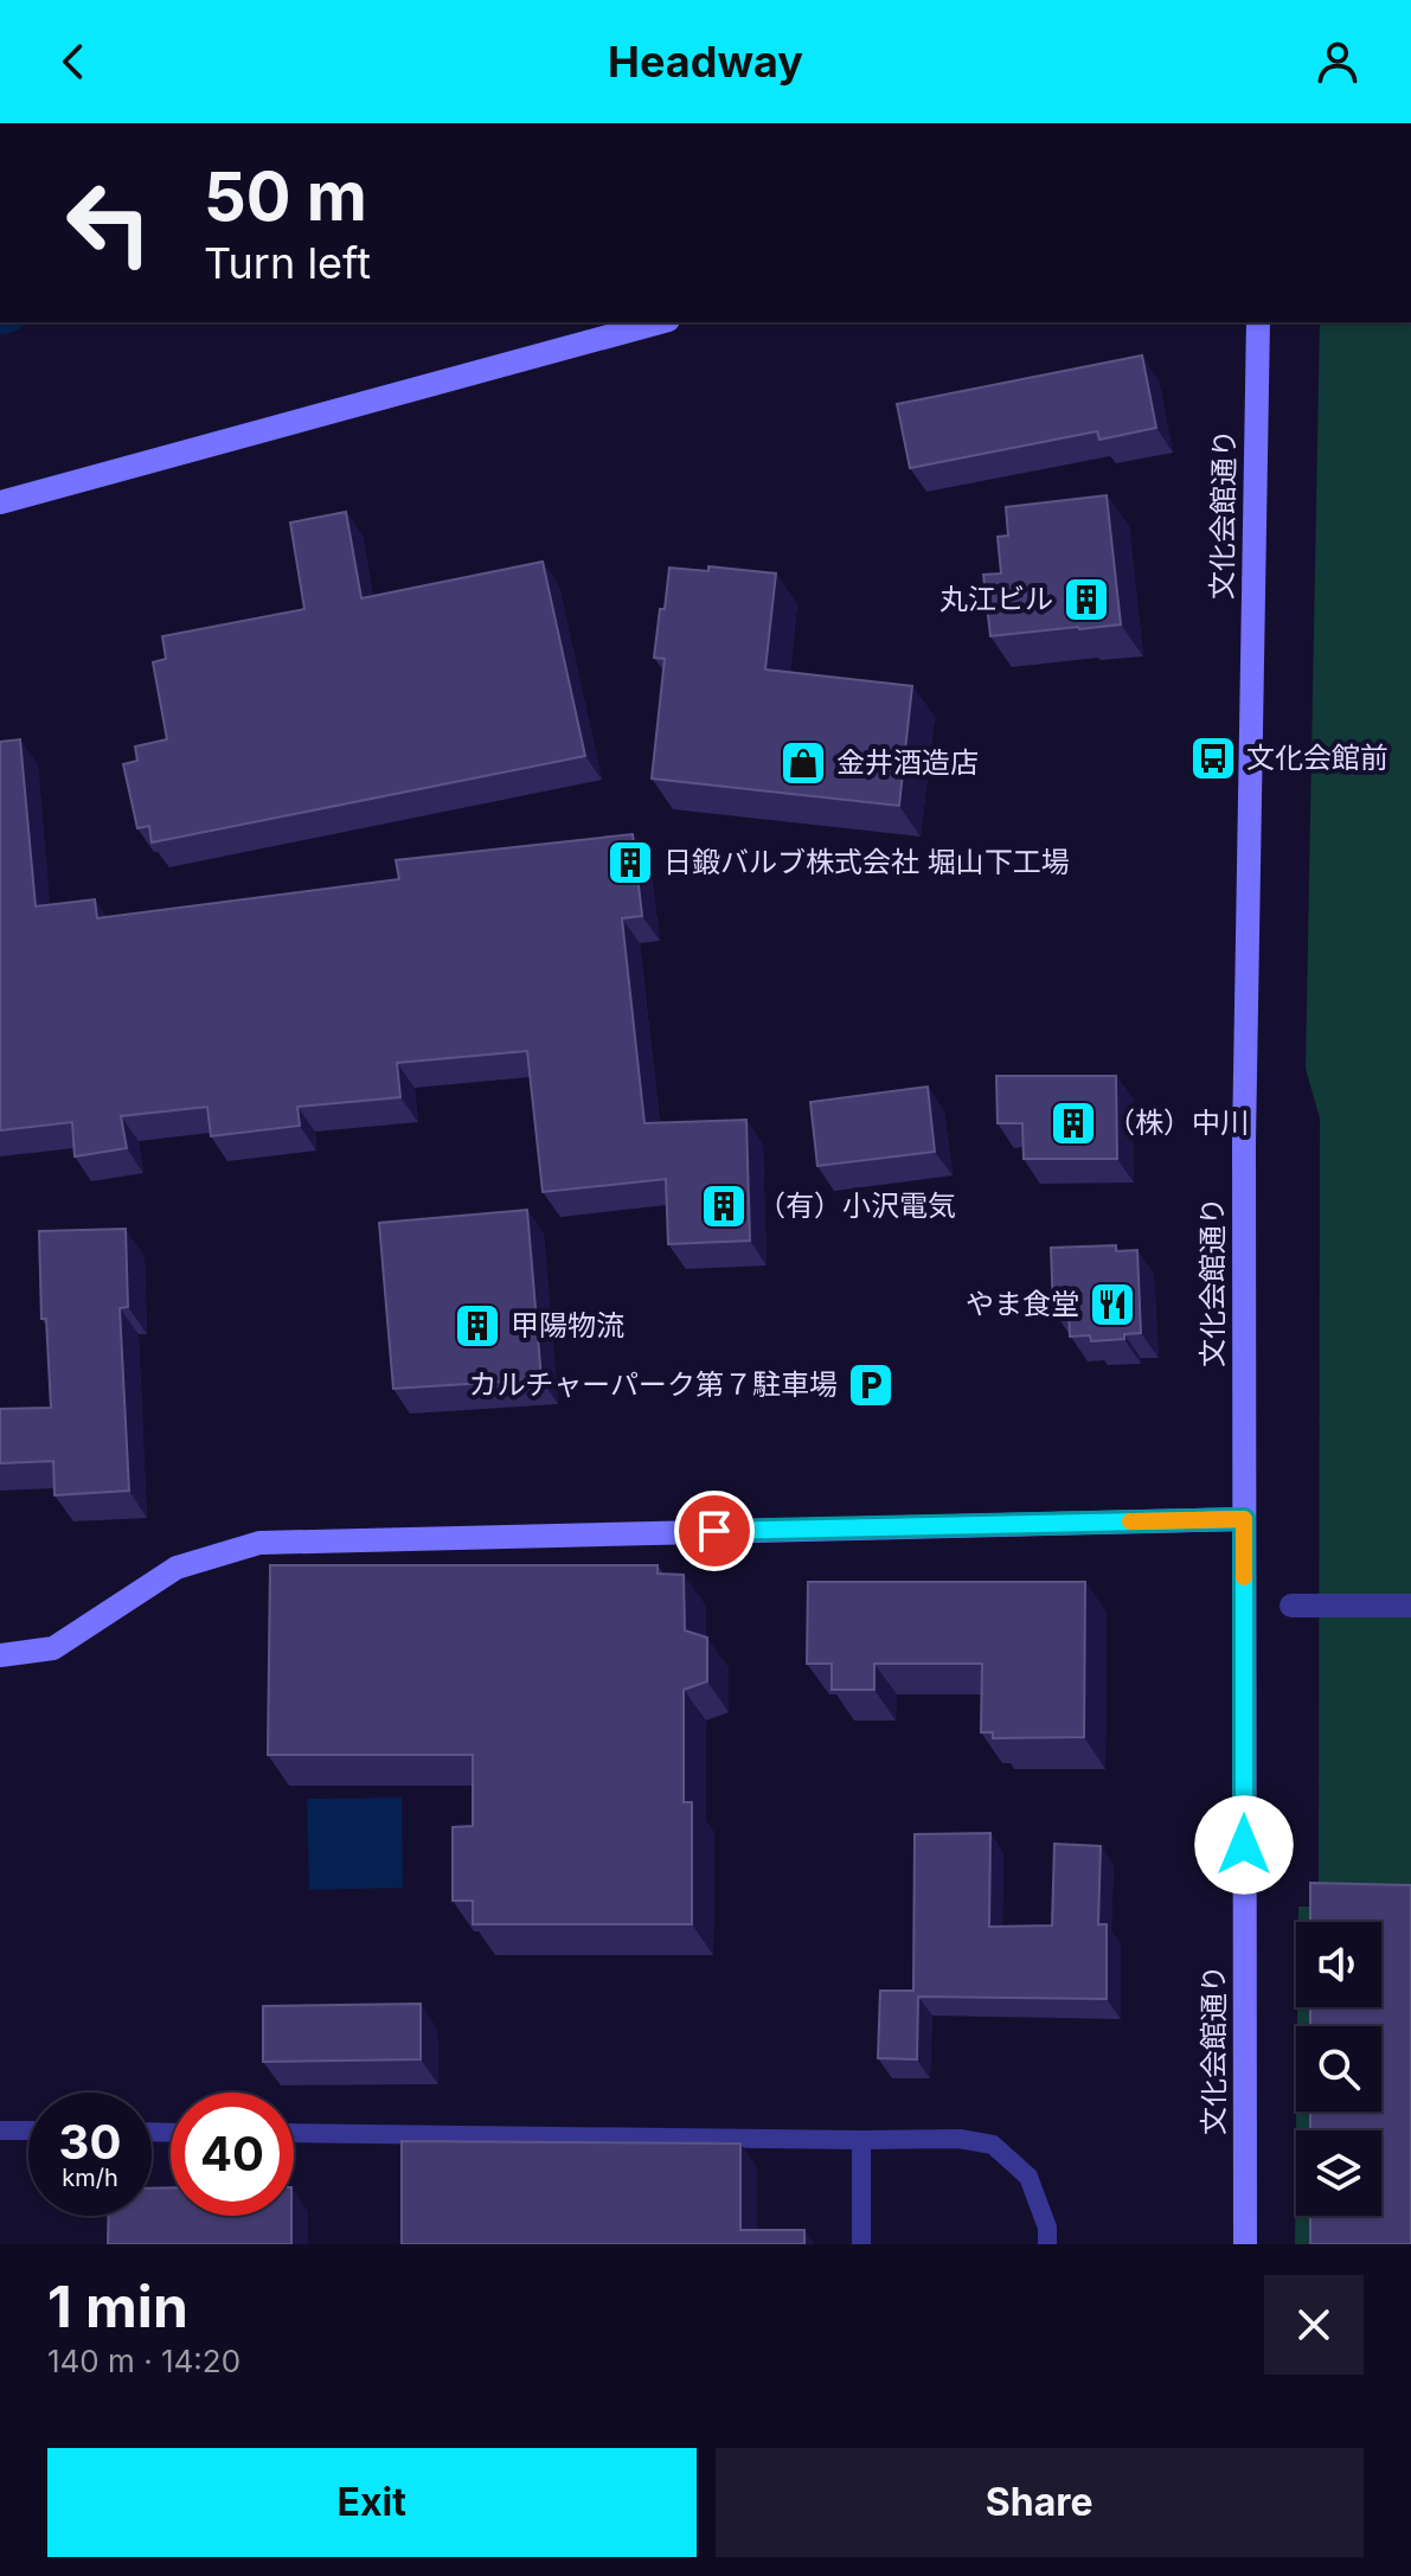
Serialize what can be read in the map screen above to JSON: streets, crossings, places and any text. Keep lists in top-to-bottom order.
{
  "streets": {
    "street": ["文化会館通り"]
  },
  "places": {
    "building": [
      "丸江ビル",
      "日鍛バルブ株式会社 堀山下工場",
      "（株）中川",
      "（有）小沢電気",
      "甲陽物流"
    ],
    "bus stop": ["文化会館前"],
    "shop": ["金井酒造店"],
    "restaurant": ["やま食堂"],
    "parking": ["カルチャーパーク第７駐車場"]
  },
  "page": {
    "header": "Headway",
    "turn": ["50 m", "Turn left"],
    "speed": "30 km/h",
    "limit": "40",
    "heading": ["1 min", "140 m · 14:20"],
    "buttons": ["Exit", "Share"]
  }
}
